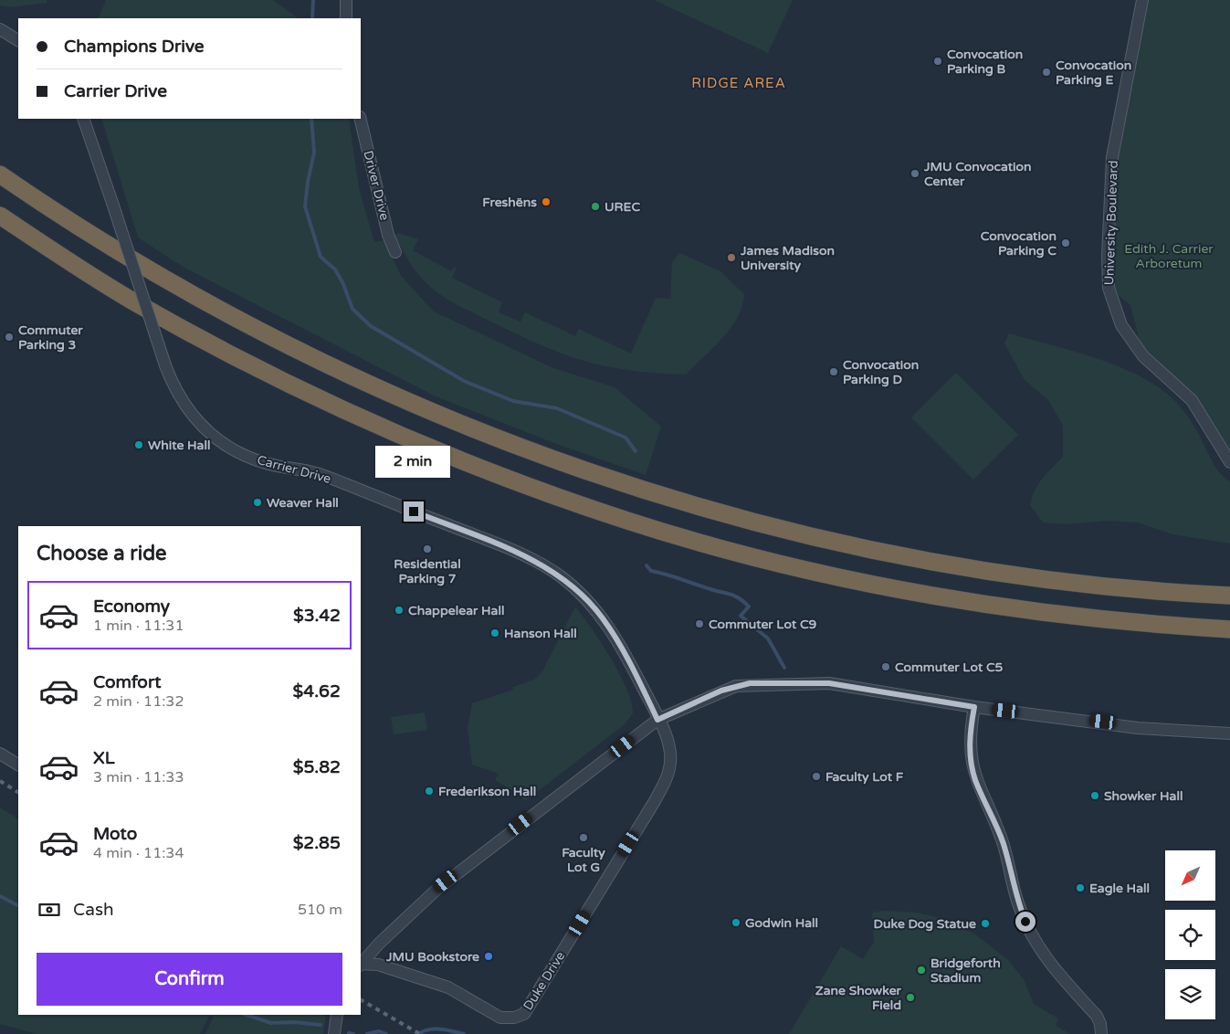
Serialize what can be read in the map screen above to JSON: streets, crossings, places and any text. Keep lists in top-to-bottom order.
{
  "streets": {
    "street": [
      "Driver Drive",
      "University Boulevard",
      "Carrier Drive",
      "Duke Drive"
    ]
  },
  "crossings": [
    ["Carrier Drive", "Duke Drive"]
  ],
  "districts": ["RIDGE AREA"],
  "parks": ["Edith J. Carrier Arboretum"],
  "places": [
    "Convocation Parking B",
    "Convocation Parking E",
    "JMU Convocation Center",
    "Freshëns",
    "UREC",
    "Convocation Parking C",
    "James Madison University",
    "Commuter Parking 3",
    "Convocation Parking D",
    "White Hall",
    "Weaver Hall",
    "Residential Parking 7",
    "Chappelear Hall",
    "Commuter Lot C9",
    "Hanson Hall",
    "Commuter Lot C5",
    "Faculty Lot F",
    "Frederikson Hall",
    "Showker Hall",
    "Faculty Lot G",
    "Eagle Hall",
    "Godwin Hall",
    "Duke Dog Statue",
    "JMU Bookstore",
    "Bridgeforth Stadium",
    "Zane Showker Field"
  ],
  "north": "bottom left",
  "page": {
    "banner": ["Champions Drive", "Carrier Drive"],
    "bubble": "2 min",
    "heading": "Choose a ride",
    "list": [
      {
        "name": "Economy",
        "note": "1 min · 11:31",
        "value": "$3.42"
      },
      {
        "name": "Comfort",
        "note": "2 min · 11:32",
        "value": "$4.62"
      },
      {
        "name": "XL",
        "note": "3 min · 11:33",
        "value": "$5.82"
      },
      {
        "name": "Moto",
        "note": "4 min · 11:34",
        "value": "$2.85"
      }
    ],
    "pay": ["Cash", "510 m"],
    "buttons": "Confirm"
  }
}
